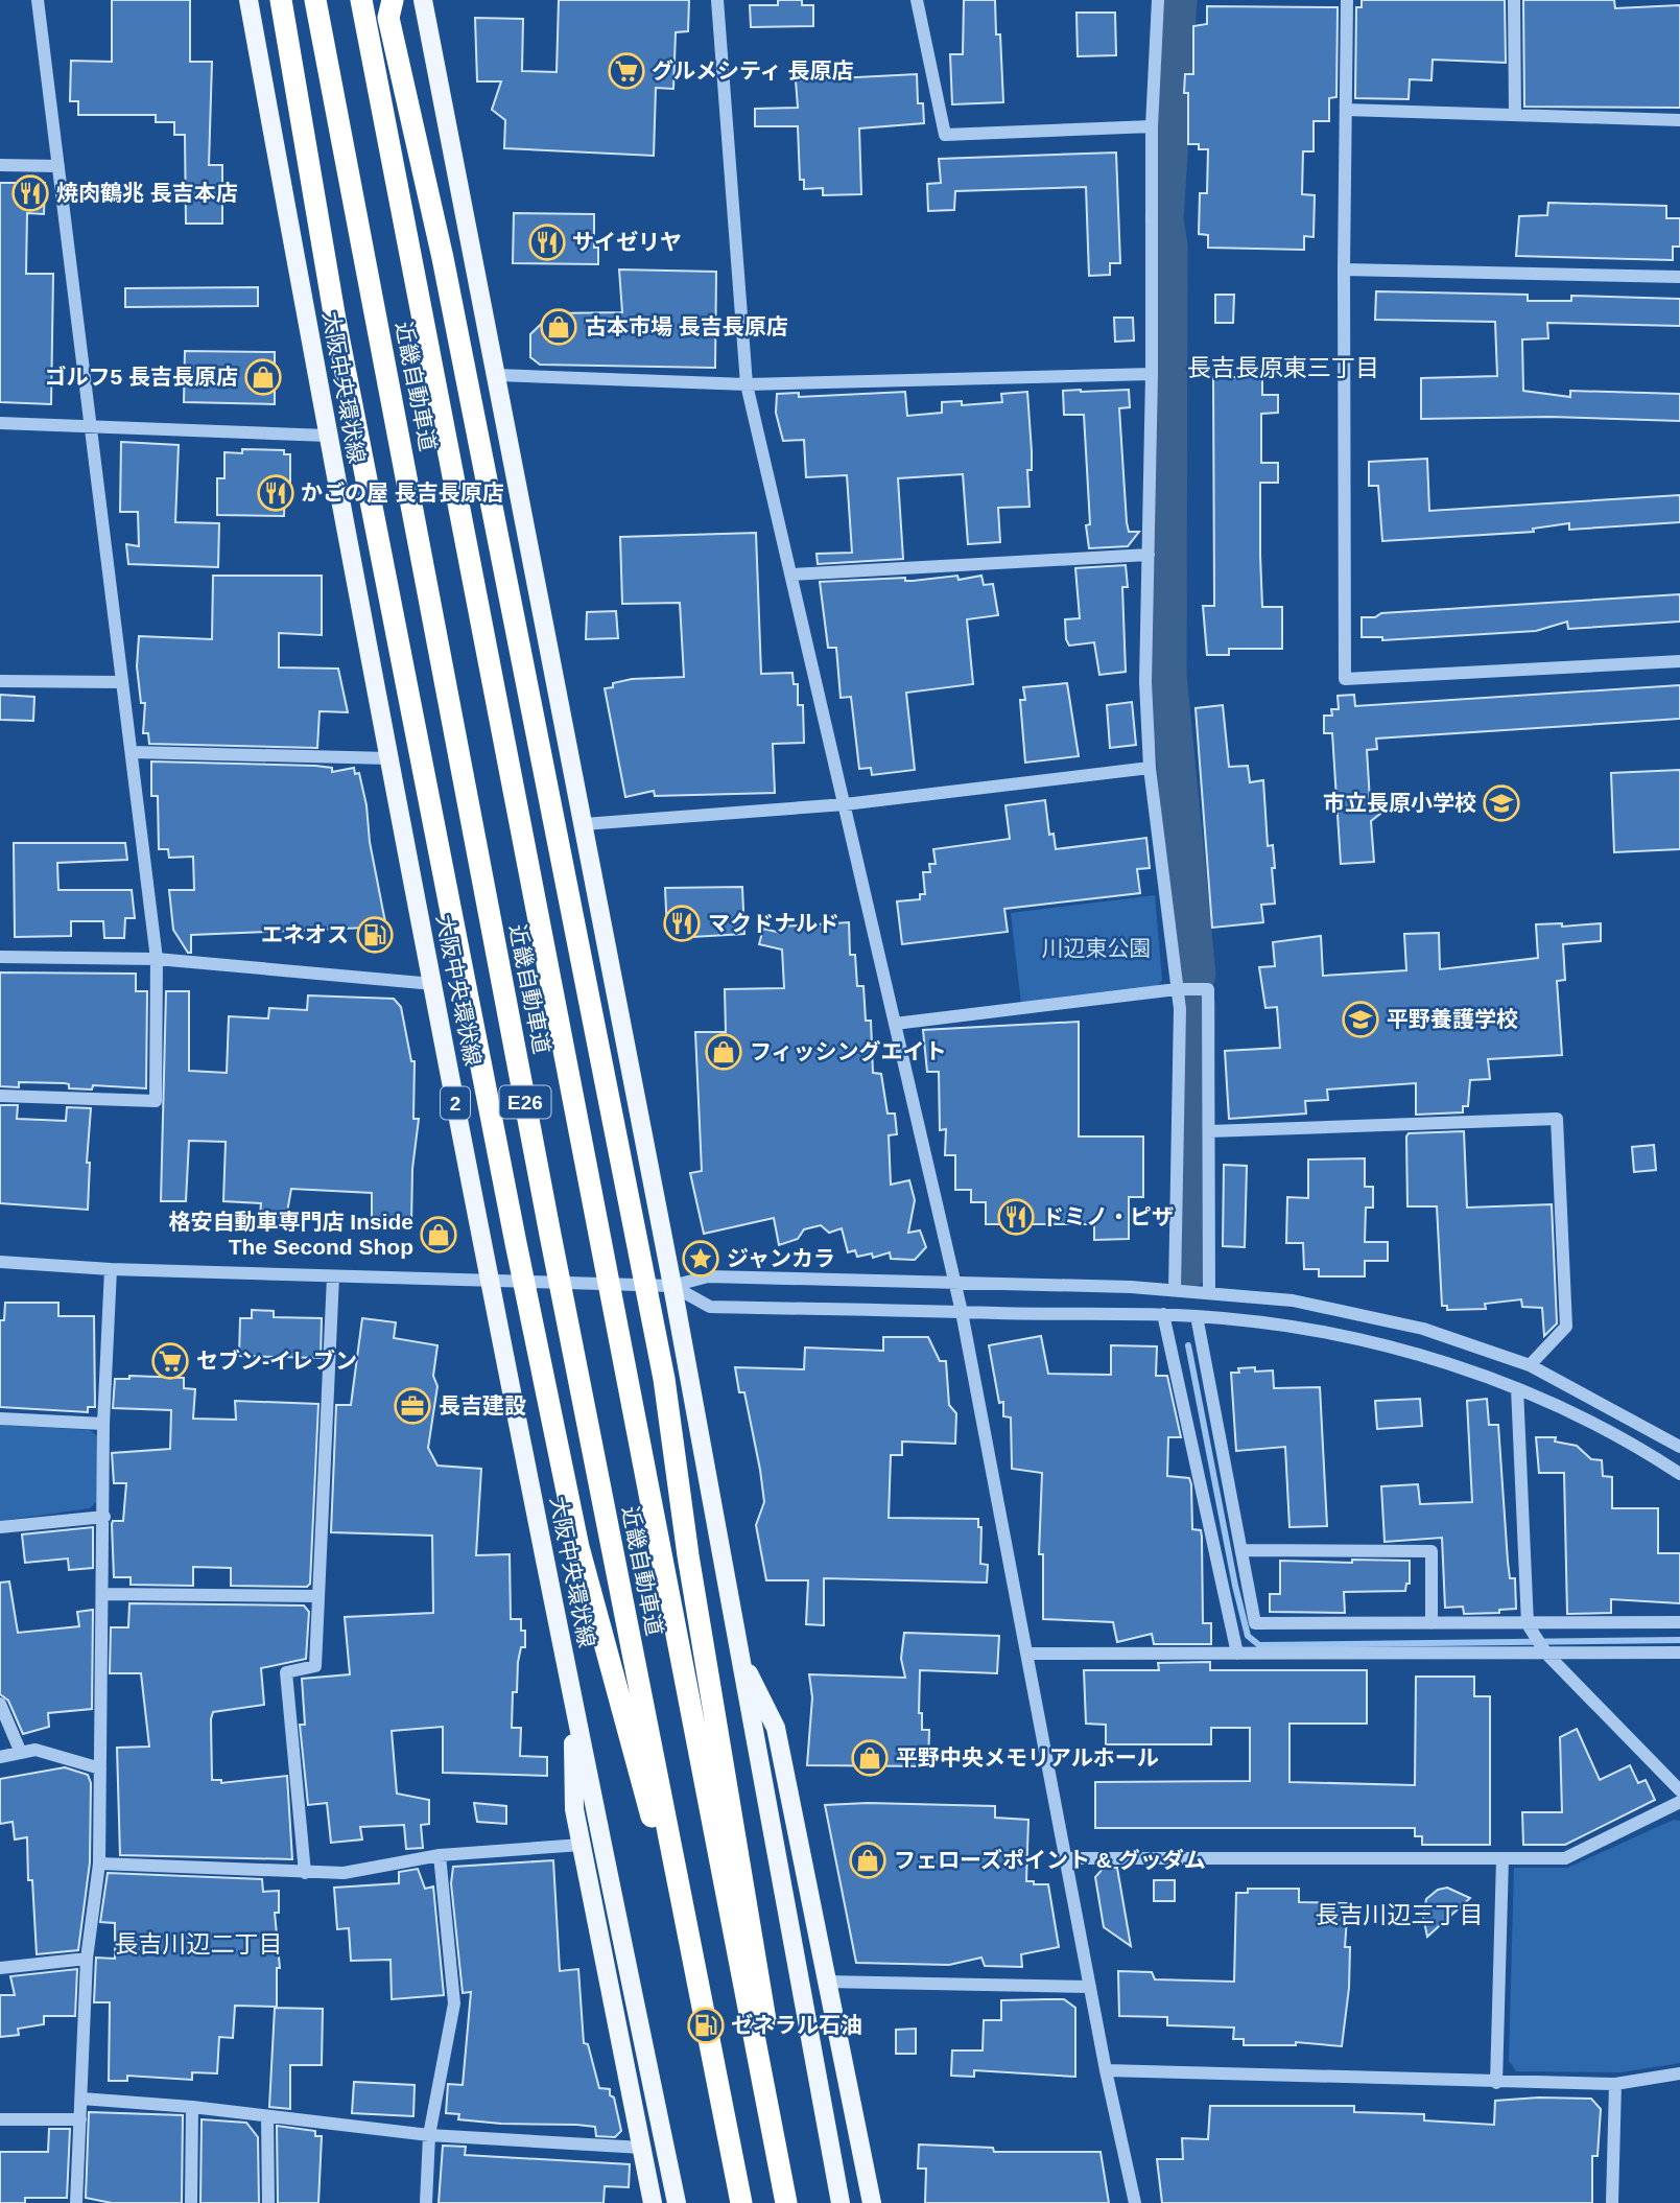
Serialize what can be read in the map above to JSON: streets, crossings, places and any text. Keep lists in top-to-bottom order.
{
  "streets": {
    "highway": ["近畿自動車道", "E26"],
    "main road": ["大阪中央環状線", "2"]
  },
  "districts": ["長吉長原東三丁目", "長吉川辺三丁目", "長吉川辺二丁目"],
  "parks": ["川辺東公園"],
  "places": {
    "supermarket": ["グルメシティ 長原店", "セブン-イレブン"],
    "restaurant": [
      "焼肉鶴兆 長吉本店",
      "サイゼリヤ",
      "かごの屋 長吉長原店",
      "マクドナルド",
      "ドミノ・ピザ"
    ],
    "shop": [
      "古本市場 長吉長原店",
      "ゴルフ5 長吉長原店",
      "フィッシングエイト",
      "格安自動車専門店 Inside The Second Shop",
      "平野中央メモリアルホール",
      "フェローズポイント & グッダム"
    ],
    "school or university": ["市立長原小学校", "平野養護学校"],
    "fuel station": ["エネオス", "ゼネラル石油"],
    "place": ["ジャンカラ"],
    "office": ["長吉建設"]
  }
}
